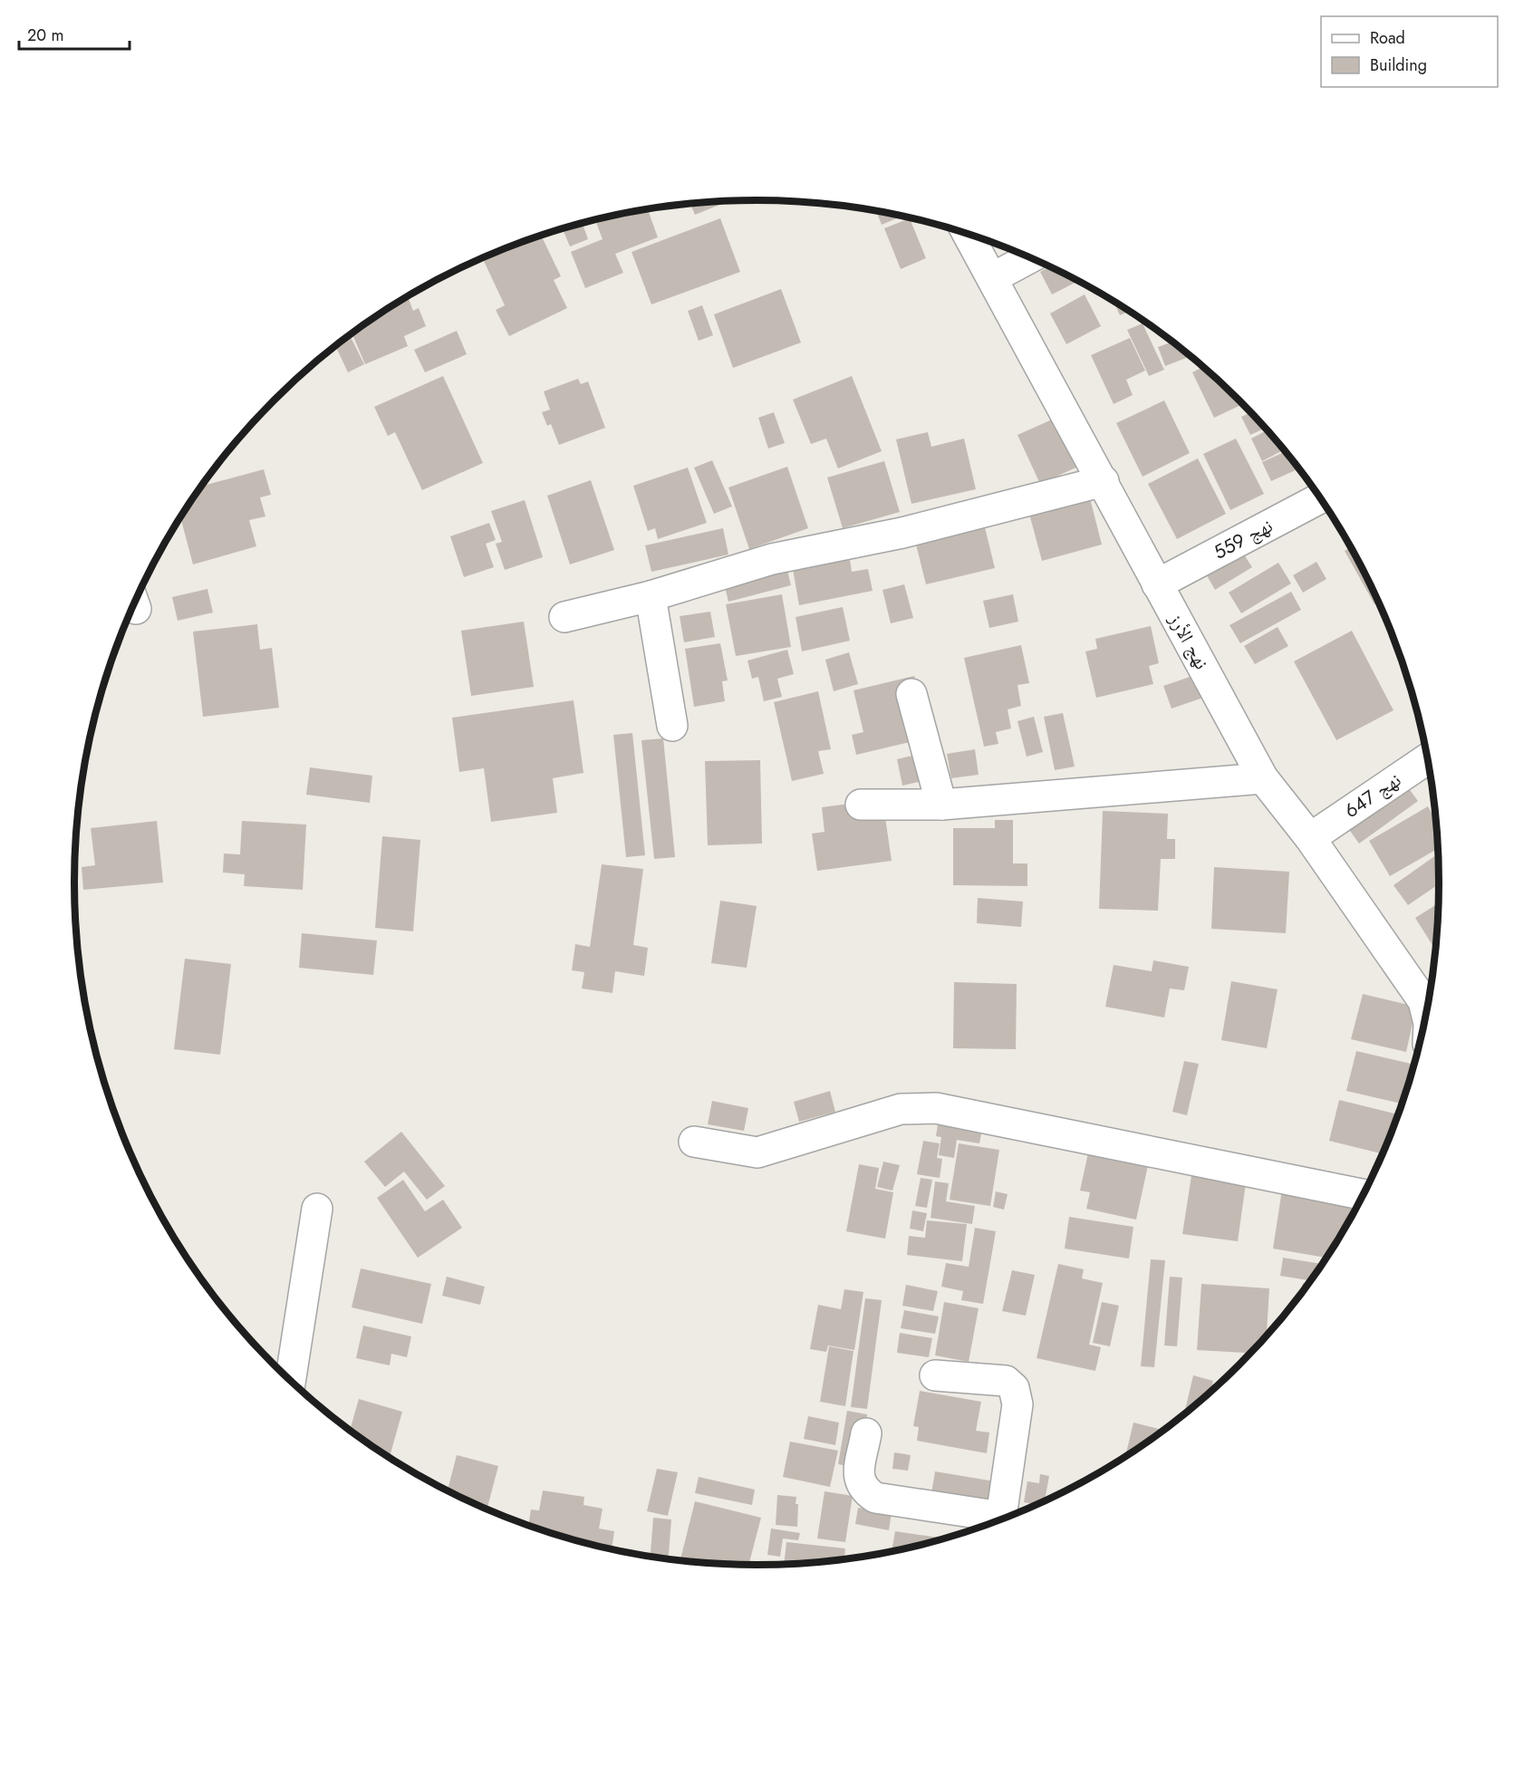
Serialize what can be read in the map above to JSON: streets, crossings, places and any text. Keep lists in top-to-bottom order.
{
  "streets": {
    "street": ["نهج 559", "نهج الأرز", "نهج 647"]
  },
  "crossings": [
    ["نهج 559", "نهج الأرز"],
    ["نهج الأرز", "نهج 647"]
  ],
  "legend": ["Road", "Building"],
  "scale_bar": "20 m"
}
